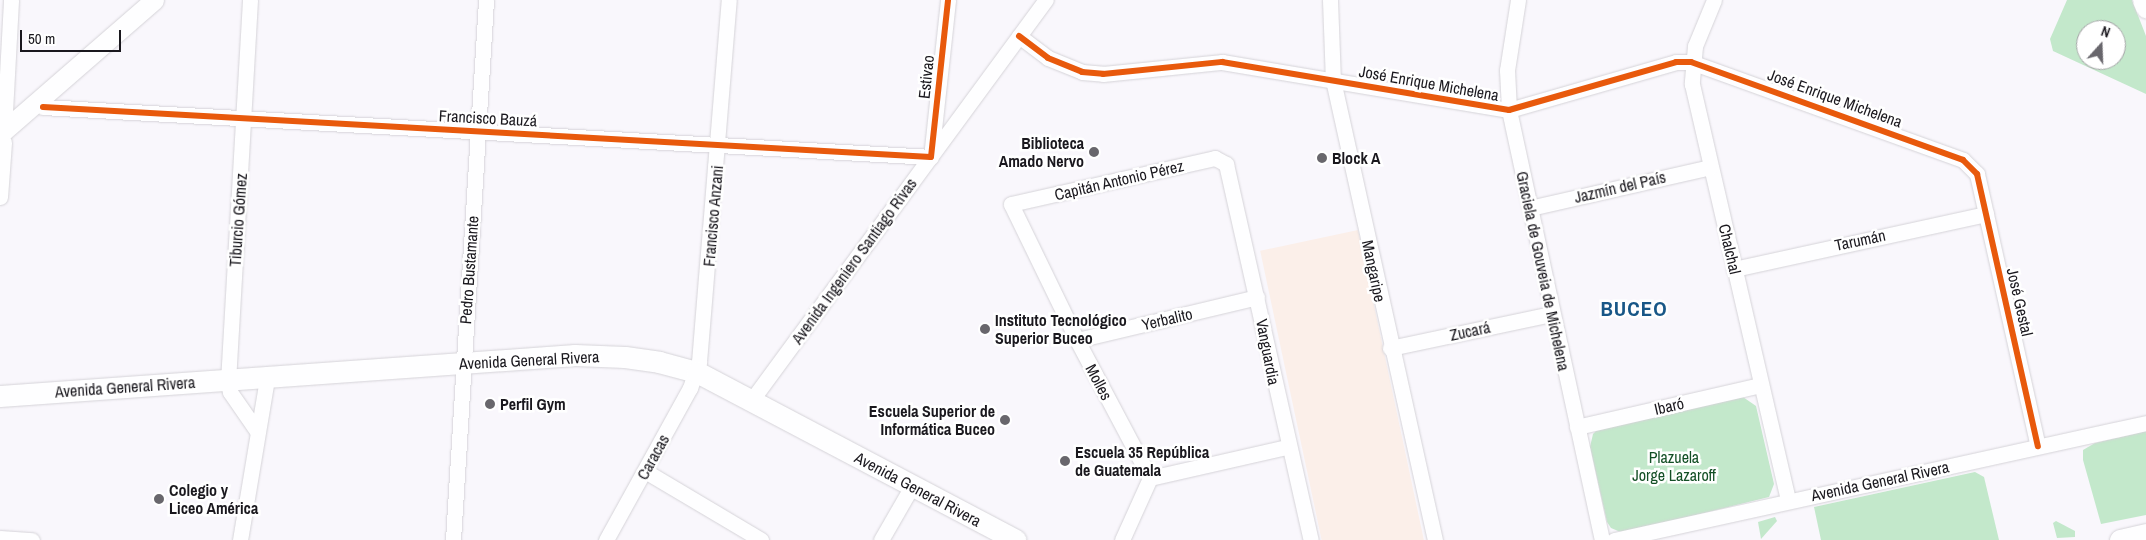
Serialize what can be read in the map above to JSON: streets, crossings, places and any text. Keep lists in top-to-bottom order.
{
  "streets": {
    "main road": ["Avenida General Rivera"],
    "street": [
      "Estivao",
      "José Enrique Michelena",
      "Francisco Bauzá",
      "Capitán Antonio Pérez",
      "Jazmín del País",
      "Francisco Anzani",
      "Tiburcio Gómez",
      "Tarumán",
      "Chalchal",
      "Avenida Ingeniero Santiago Rivas",
      "Pedro Bustamante",
      "Mangaripe",
      "Graciela de Gouveia de Michelena",
      "José Gestal",
      "Yerbalito",
      "Zucará",
      "Vanguardia",
      "Molles",
      "Ibaró",
      "Caracas"
    ]
  },
  "crossings": [
    ["Estivao", "Francisco Bauzá"],
    ["Estivao", "Avenida Ingeniero Santiago Rivas"],
    ["José Enrique Michelena", "Chalchal"],
    ["José Enrique Michelena", "Avenida Ingeniero Santiago Rivas"],
    ["José Enrique Michelena", "Mangaripe"],
    ["José Enrique Michelena", "Graciela de Gouveia de Michelena"],
    ["José Enrique Michelena", "José Gestal"],
    ["Francisco Bauzá", "Francisco Anzani"],
    ["Francisco Bauzá", "Tiburcio Gómez"],
    ["Francisco Bauzá", "Avenida Ingeniero Santiago Rivas"],
    ["Francisco Bauzá", "Pedro Bustamante"],
    ["Capitán Antonio Pérez", "Vanguardia"],
    ["Capitán Antonio Pérez", "Molles"],
    ["Jazmín del País", "Chalchal"],
    ["Jazmín del País", "Graciela de Gouveia de Michelena"],
    ["Francisco Anzani", "Avenida General Rivera"],
    ["Francisco Anzani", "Caracas"],
    ["Tiburcio Gómez", "Avenida General Rivera"],
    ["Tarumán", "Chalchal"],
    ["Tarumán", "José Gestal"],
    ["Chalchal", "Avenida General Rivera"],
    ["Chalchal", "Ibaró"],
    ["Avenida Ingeniero Santiago Rivas", "Avenida General Rivera"],
    ["Pedro Bustamante", "Avenida General Rivera"],
    ["Mangaripe", "Zucará"],
    ["Graciela de Gouveia de Michelena", "Zucará"],
    ["Graciela de Gouveia de Michelena", "Ibaró"],
    ["José Gestal", "Avenida General Rivera"],
    ["Yerbalito", "Vanguardia"],
    ["Yerbalito", "Molles"],
    ["Avenida General Rivera", "Caracas"]
  ],
  "districts": ["BUCEO"],
  "parks": ["Plazuela Jorge Lazaroff"],
  "places": [
    "Biblioteca Amado Nervo",
    "Block A",
    "Instituto Tecnológico Superior Buceo",
    "Perfil Gym",
    "Escuela Superior de Informática Buceo",
    "Escuela 35 República de Guatemala",
    "Colegio y Liceo América"
  ],
  "scale_bar": "50 m",
  "north": "top"
}
